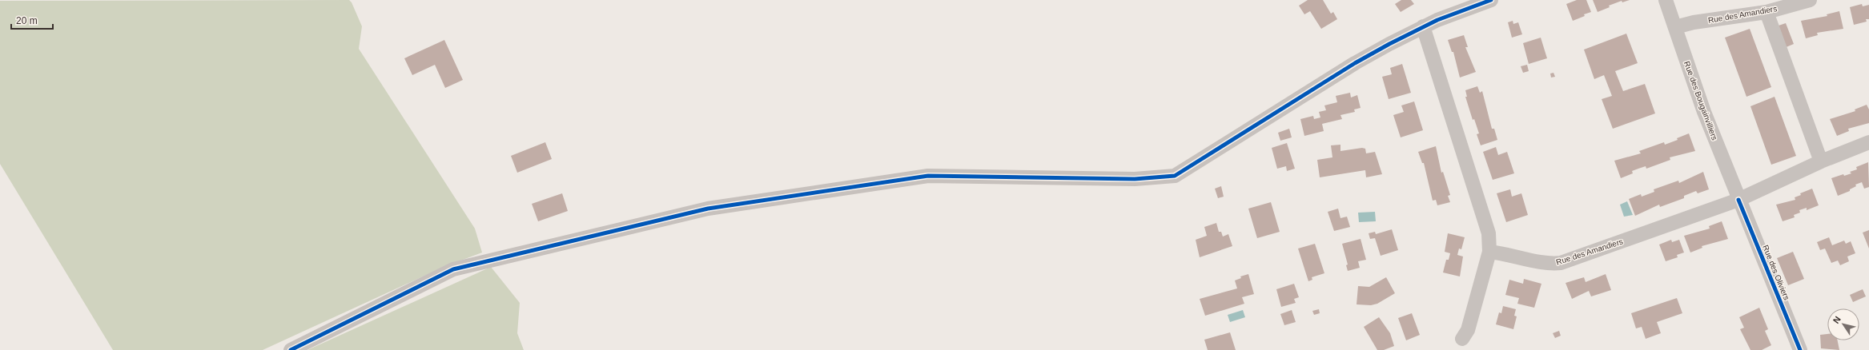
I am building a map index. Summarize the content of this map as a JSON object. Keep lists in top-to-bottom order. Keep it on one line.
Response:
{"streets":{"street":["Rue des Amandiers","Rue des Bougainvilliers","Rue des Oliviers"]},"crossings":[["Rue des Amandiers","Rue des Bougainvilliers"],["Rue des Amandiers","Rue des Oliviers"],["Rue des Bougainvilliers","Rue des Oliviers"]],"scale_bar":"20 m","north":"top left"}
